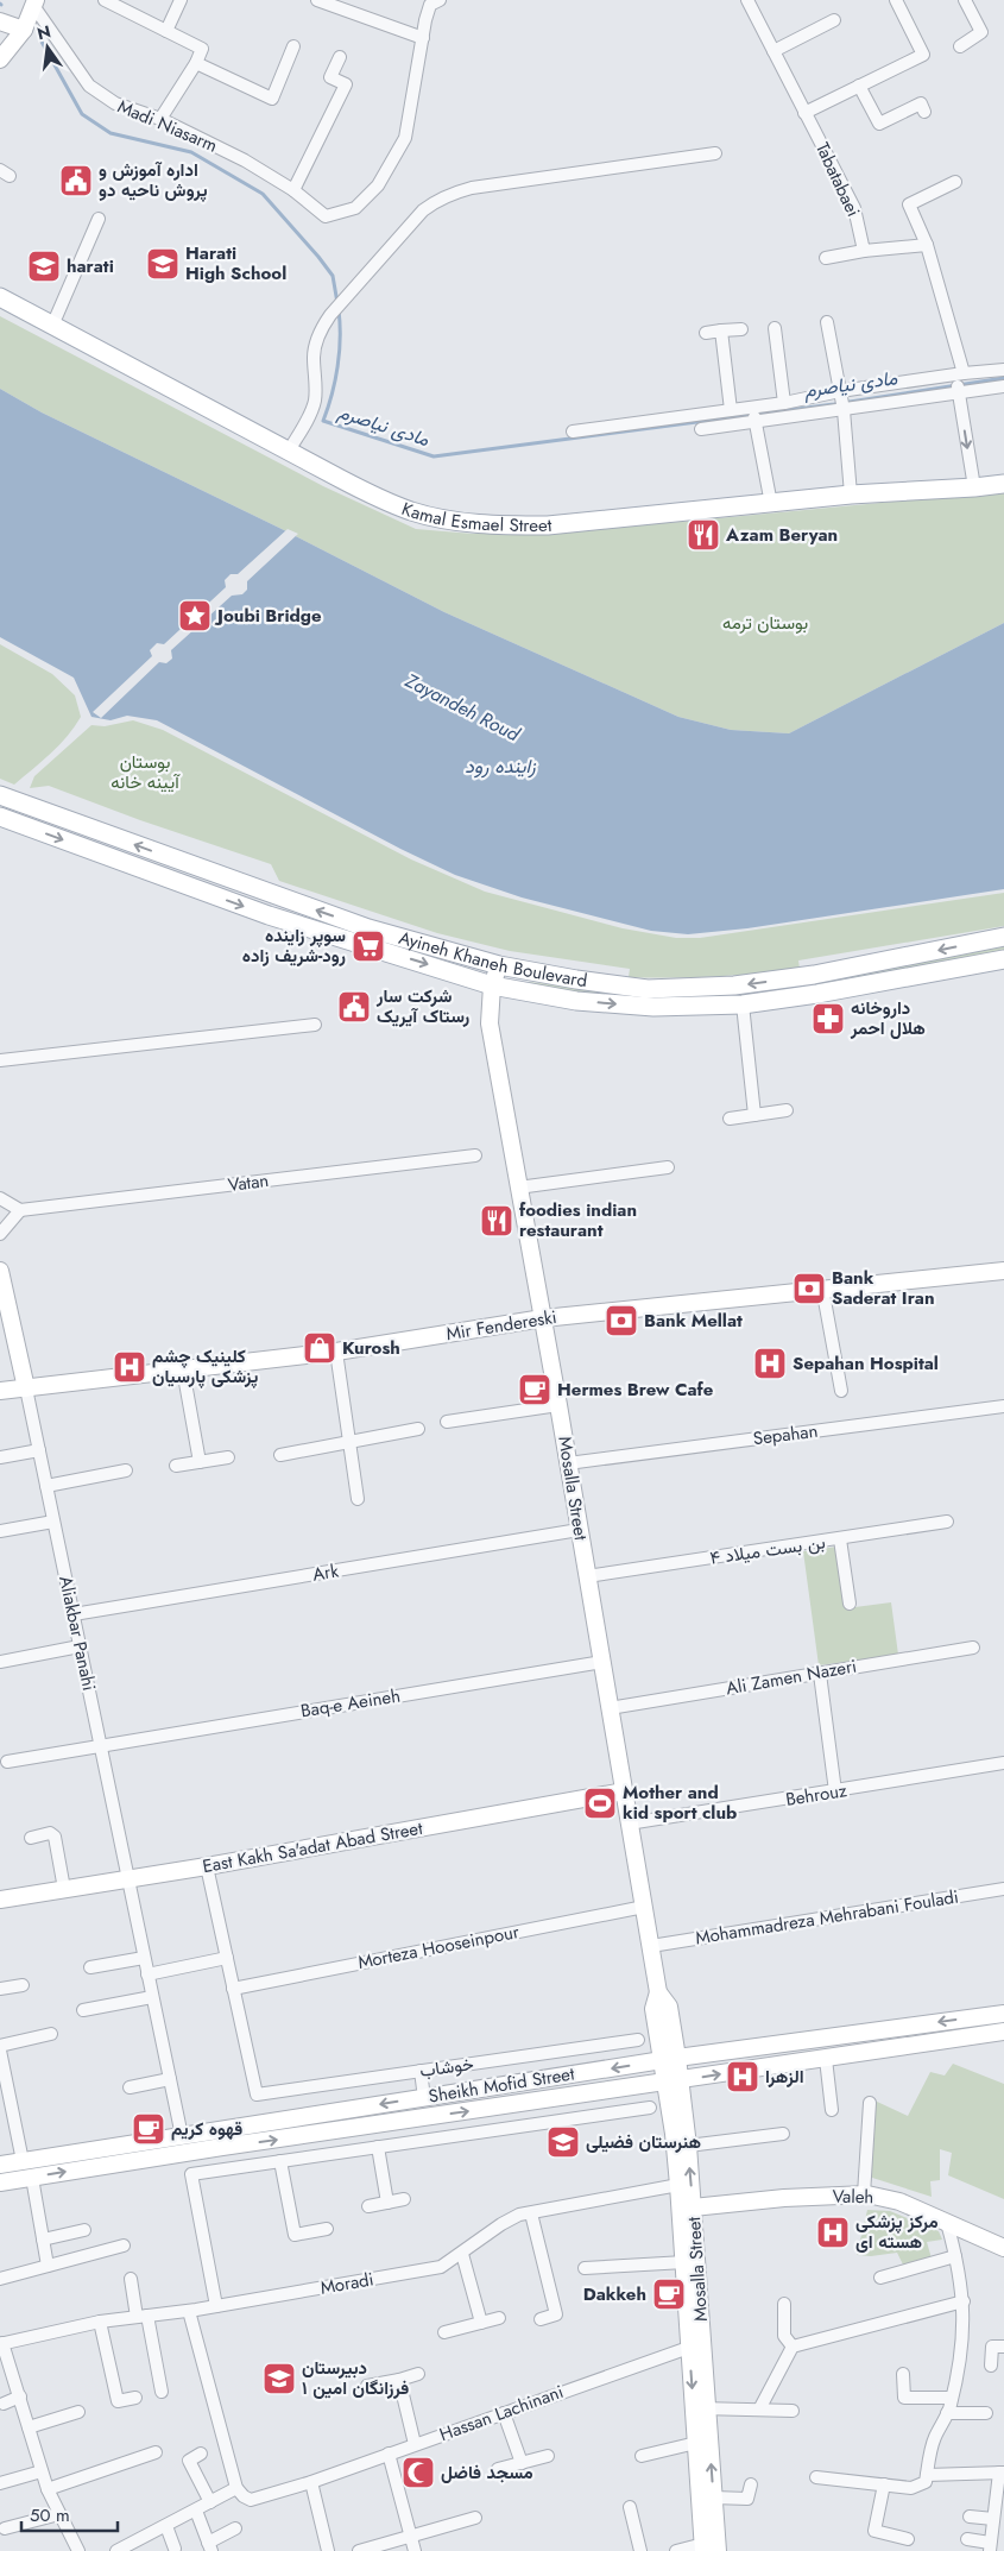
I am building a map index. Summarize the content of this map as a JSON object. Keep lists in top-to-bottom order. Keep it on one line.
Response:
{"streets":{"main road":["Kamal Esmael Street","Ayineh Khaneh Boulevard","Mir Fendereski","Mosalla Street","East Kakh Sa'adat Abad Street","Sheikh Mofid Street","Valeh"],"street":["Madi Niasarm","Tabatabaei","Vatan","Sepahan","بن بست میلاد ۴","Ark","Aliakbar Panahi","Ali Zamen Nazeri","Baq-e Aeineh","Behrouz","Mohammadreza Mehrabani Fouladi","Morteza Hooseinpour","خوشاب","Moradi","Hassan Lachinani"]},"crossings":[["Ayineh Khaneh Boulevard","Mosalla Street"],["Mir Fendereski","Mosalla Street"],["Mir Fendereski","Aliakbar Panahi"],["Sepahan","Mosalla Street"],["Mosalla Street","بن بست میلاد ۴"],["Mosalla Street","Ark"],["Mosalla Street","Ali Zamen Nazeri"],["Mosalla Street","Baq-e Aeineh"],["Mosalla Street","Behrouz"],["Mosalla Street","East Kakh Sa'adat Abad Street"],["Mosalla Street","Mohammadreza Mehrabani Fouladi"],["Mosalla Street","Morteza Hooseinpour"],["Mosalla Street","Sheikh Mofid Street"],["Mosalla Street","Valeh"],["Mosalla Street","Moradi"],["Mosalla Street","Hassan Lachinani"],["Ark","Aliakbar Panahi"],["Aliakbar Panahi","Baq-e Aeineh"],["Aliakbar Panahi","East Kakh Sa'adat Abad Street"],["Aliakbar Panahi","Sheikh Mofid Street"],["Morteza Hooseinpour","خوشاب"]],"water":["مادی نیاصرم","Zayandeh Roud","زاینده رود"],"parks":["بوستان ترمه","بوستان آیینه خانه"],"places":{"public building":["اداره آموزش و پروش ناحیه دو","شرکت سار رستاک آیریک"],"school or university":["Harati High School","harati","هنرستان فضیلی","دبیرستان فرزانگان امین ۱"],"restaurant":["Azam Beryan","foodies indian restaurant"],"place":["Joubi Bridge"],"supermarket":["سوپر زاینده رود-شریف زاده"],"pharmacy":["داروخانه هلال احمر"],"bank":["Bank Saderat Iran","Bank Mellat"],"shop":["Kurosh"],"hospital":["Sepahan Hospital","کلینیک چشم پزشکی پارسیان","الزهرا","مرکز پزشکی هسته ای"],"cafe":["Hermes Brew Cafe","قهوه کریم","Dakkeh"],"sports":["Mother and kid sport club"],"mosque":["مسجد فاضل"]},"scale_bar":"50 m","north":"top"}
